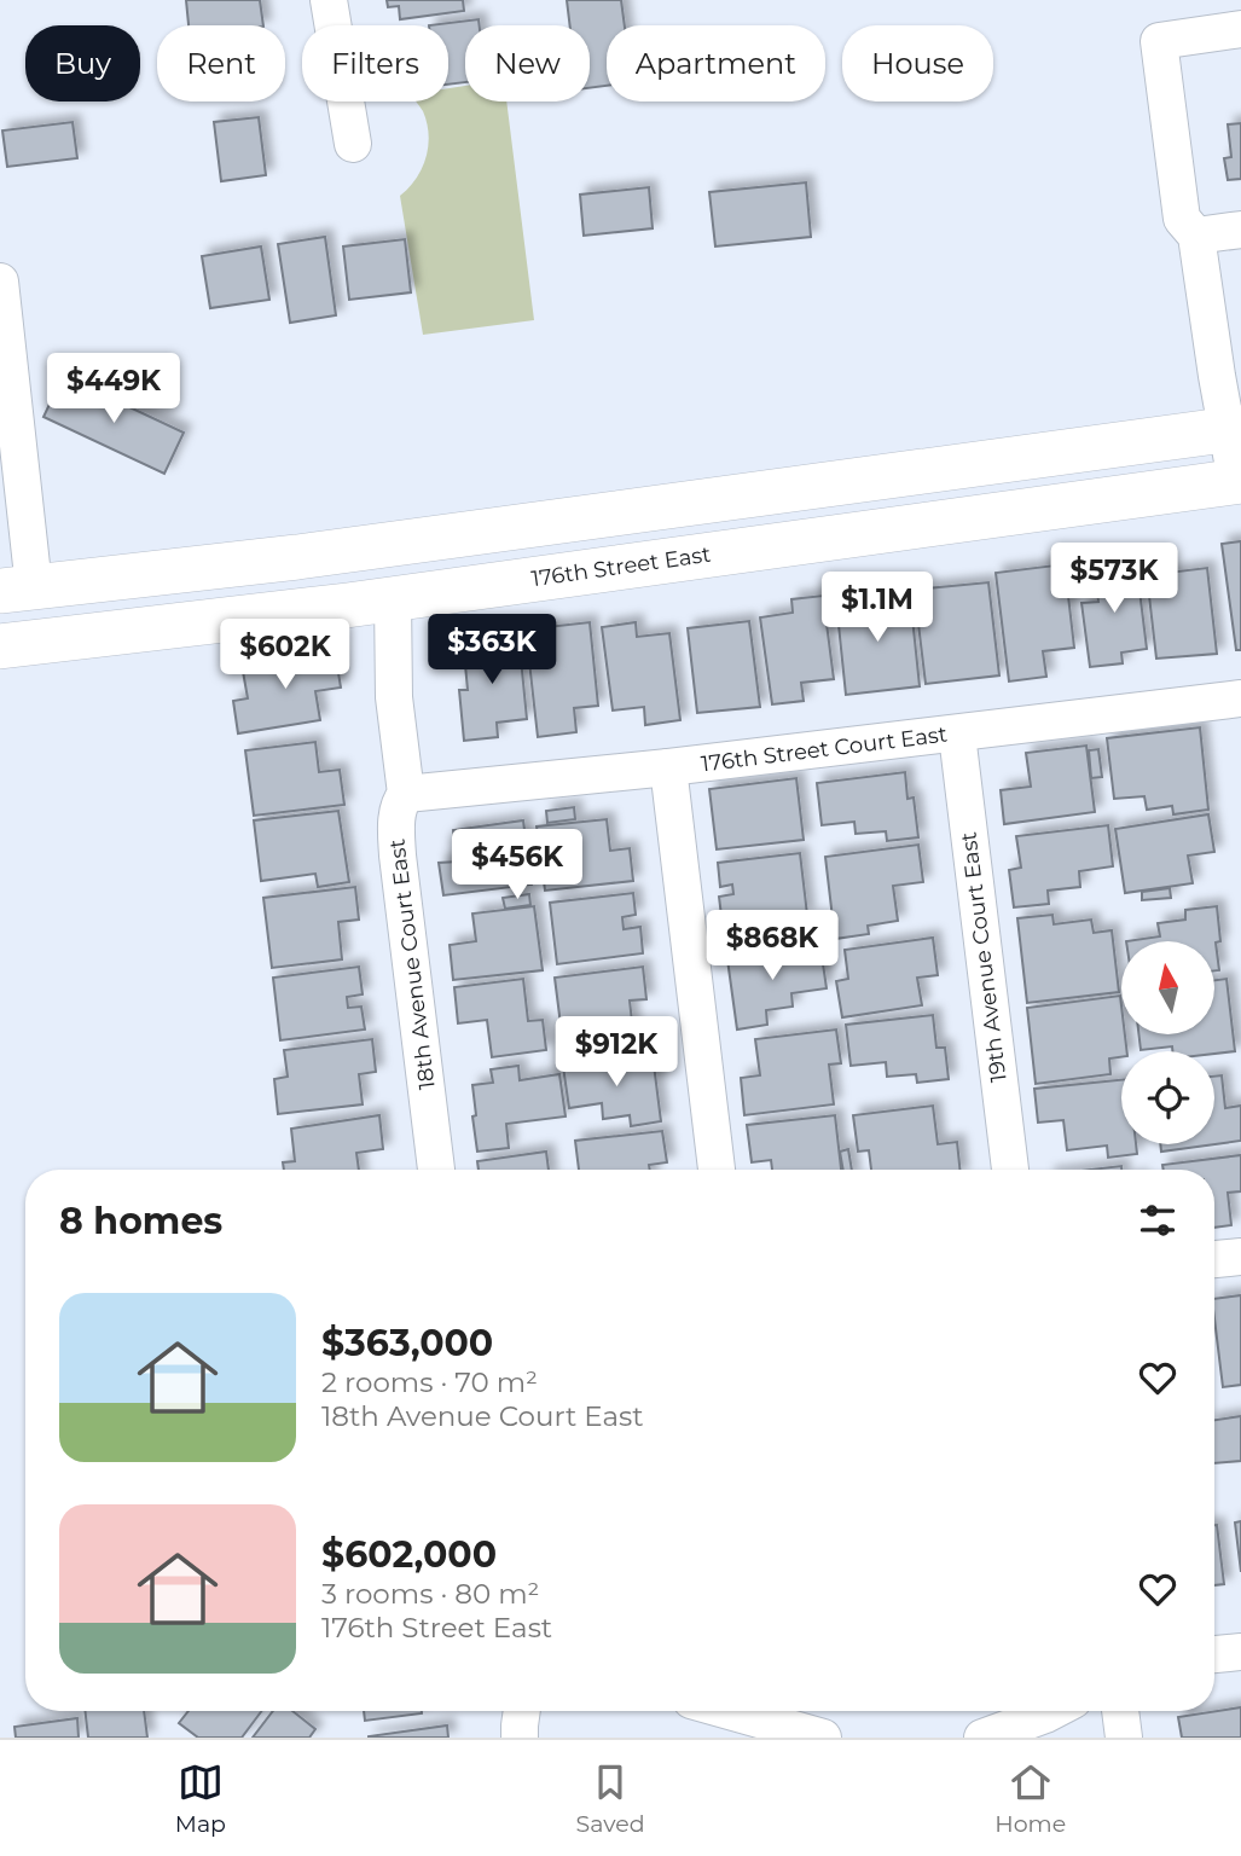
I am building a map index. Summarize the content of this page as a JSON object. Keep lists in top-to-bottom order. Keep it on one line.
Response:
{"streets":{"main road":["176th Street East"],"street":["176th Street Court East","19th Avenue Court East","18th Avenue Court East"]},"crossings":[["176th Street East","18th Avenue Court East"],["176th Street Court East","19th Avenue Court East"],["176th Street Court East","18th Avenue Court East"]],"north":"top","page":{"chip":["Buy","Rent","Filters","New","Apartment","House"],"price":["$449K","$573K","$1.1M","$363K","$602K","$456K","$868K","$912K"],"heading":"8 homes","list":[{"name":"$363,000","note":"2 rooms · 70 m² · 18th Avenue Court East"},{"name":"$602,000","note":"3 rooms · 80 m² · 176th Street East"}],"tabs":["Map","Saved","Home"]}}
